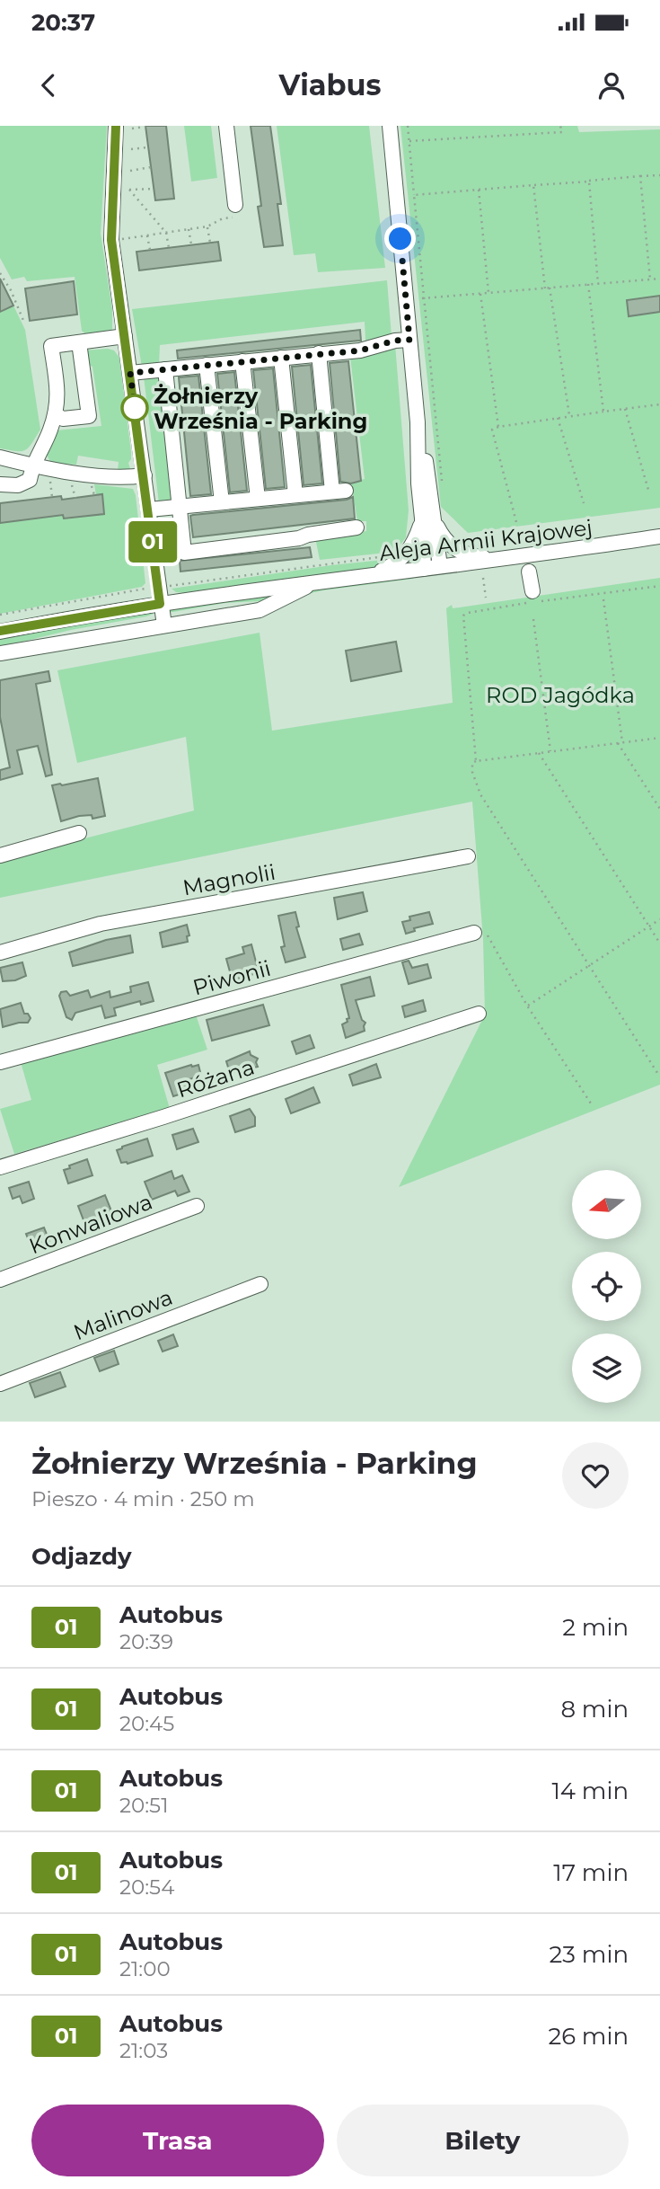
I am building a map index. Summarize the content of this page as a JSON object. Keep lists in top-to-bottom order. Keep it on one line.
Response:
{"streets":{"street":["Aleja Armii Krajowej","Magnolii","Piwonii","Różana","Konwaliowa","Malinowa"]},"parks":["ROD Jagódka"],"places":["Żołnierzy Września - Parking"],"lines":["bus line 01"],"north":"left","page":{"status":"20:37","header":"Viabus","on_map":"01","heading":[["Żołnierzy Września - Parking","Pieszo · 4 min · 250 m"],"Odjazdy"],"list":[{"mark":"01","name":"Autobus","note":"20:39","value":"2 min"},{"mark":"01","name":"Autobus","note":"20:45","value":"8 min"},{"mark":"01","name":"Autobus","note":"20:51","value":"14 min"},{"mark":"01","name":"Autobus","note":"20:54","value":"17 min"},{"mark":"01","name":"Autobus","note":"21:00","value":"23 min"},{"mark":"01","name":"Autobus","note":"21:03","value":"26 min"}],"buttons":["Trasa","Bilety"]}}
